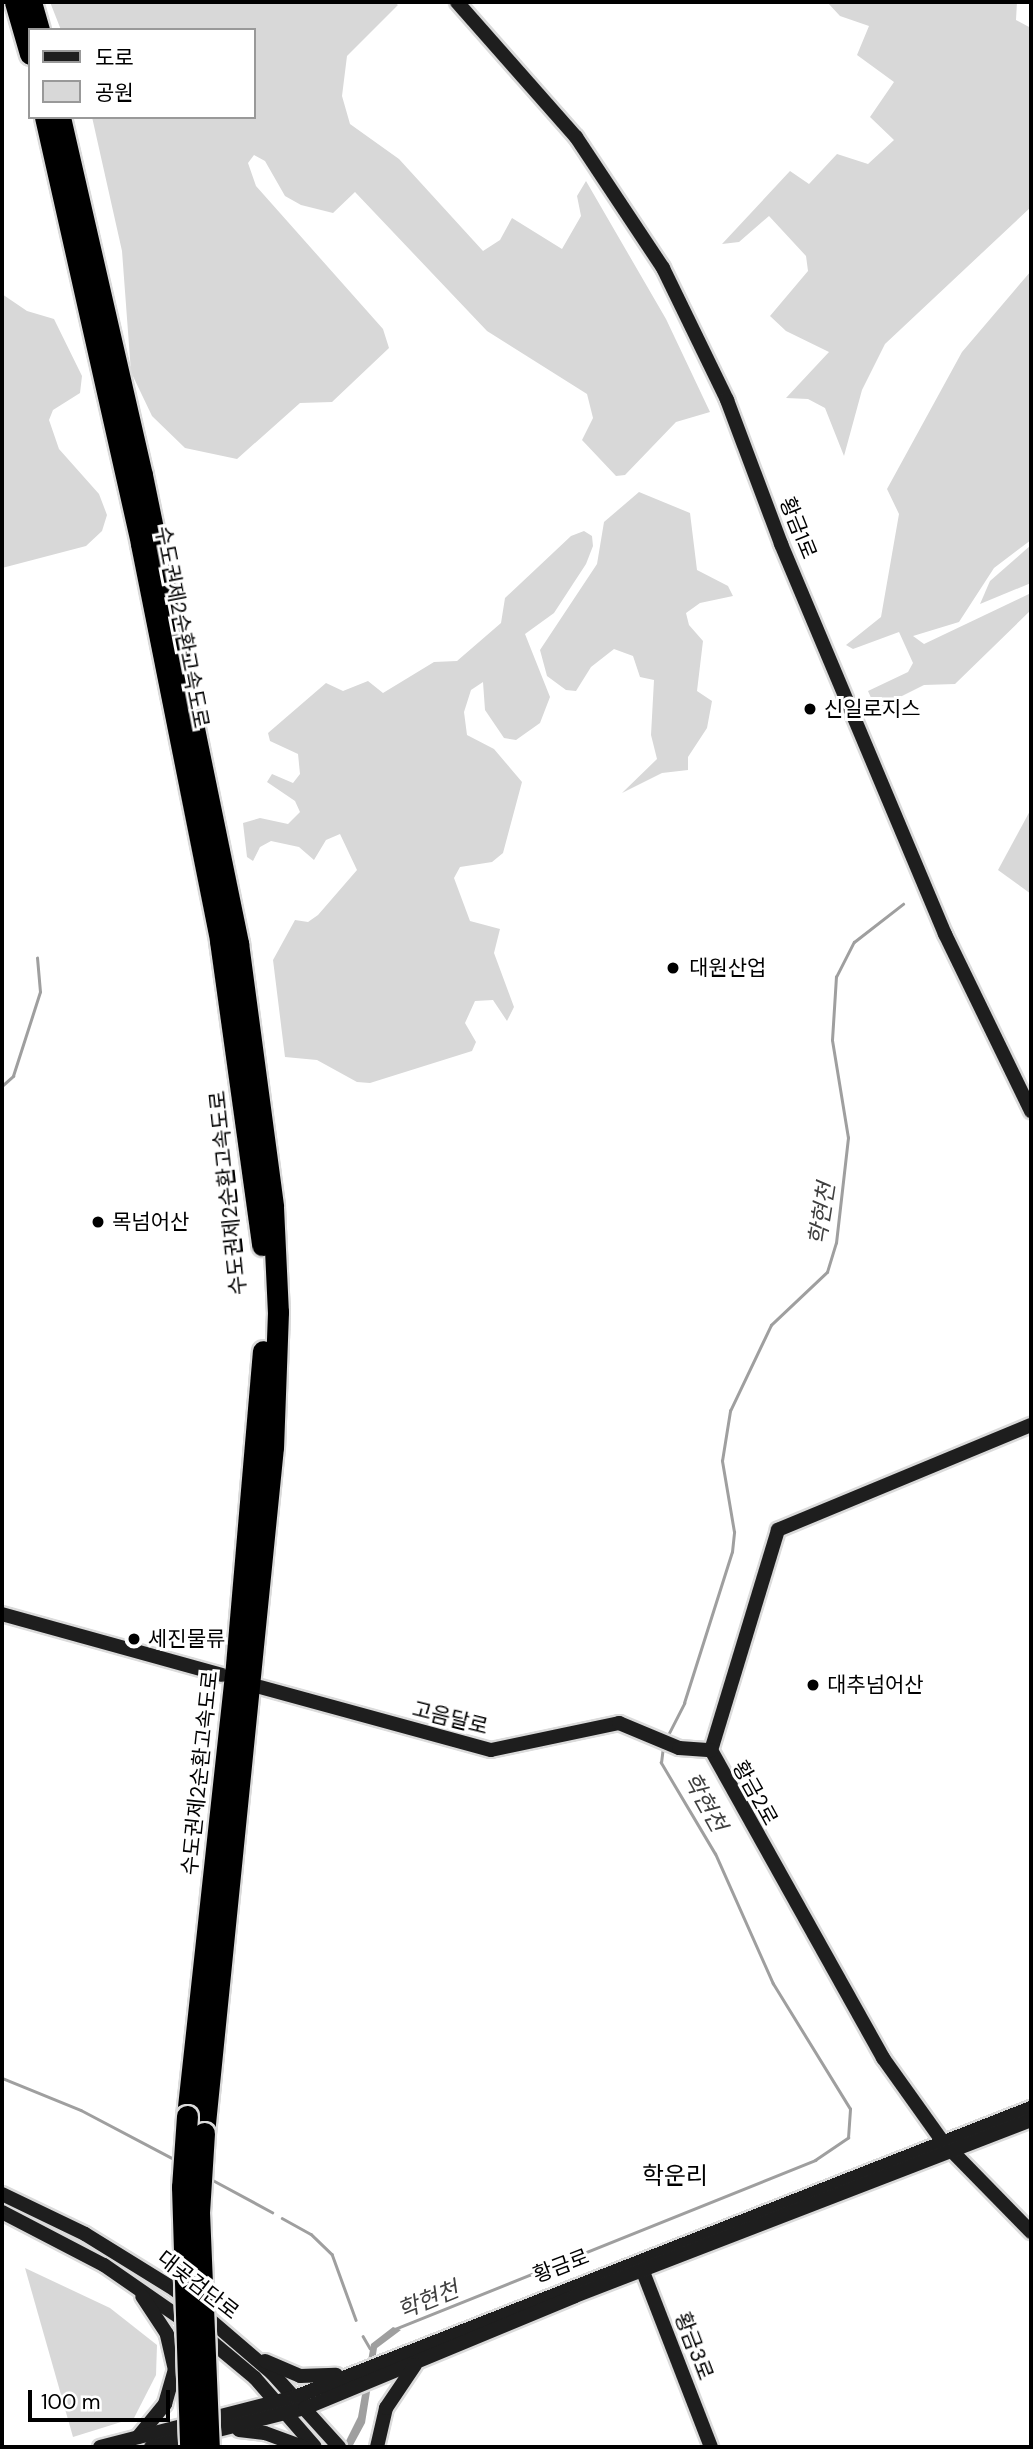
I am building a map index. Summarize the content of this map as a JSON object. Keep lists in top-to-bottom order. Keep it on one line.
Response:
{"streets":{"highway":["수도권제2순환고속도로"],"street":["황금1로","고음달로","황금2로","황금로","대곶검단로","황금3로"]},"crossings":[["수도권제2순환고속도로","황금로"],["고음달로","황금2로"],["황금2로","황금로"],["황금로","대곶검단로"],["황금로","황금3로"]],"districts":["학운리"],"water":["학현천"],"places":["신일로지스","대원산업","목넘어산","세진물류","대추넘어산"],"legend":["도로","공원"],"scale_bar":"100 m"}
